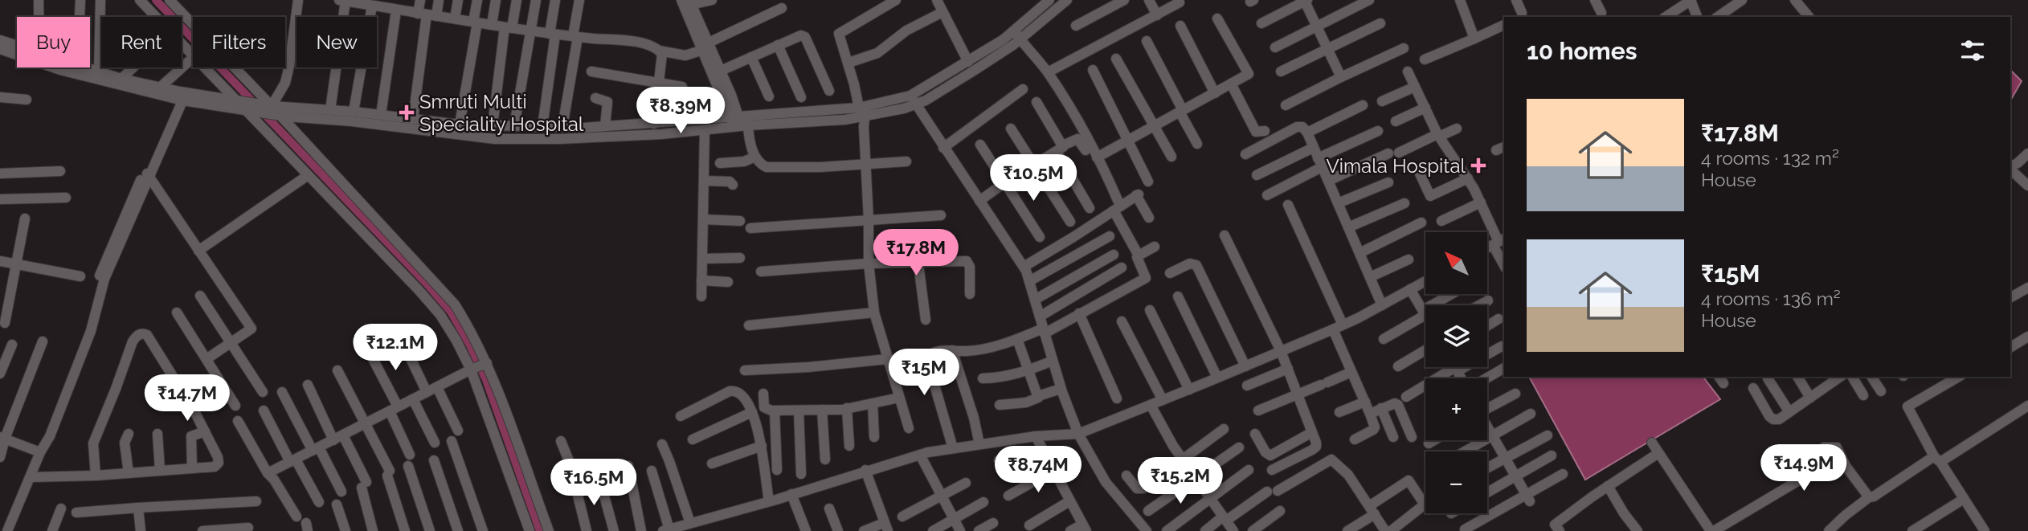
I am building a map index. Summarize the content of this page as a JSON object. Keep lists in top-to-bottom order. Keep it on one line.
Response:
{"places":{"health":["Smruti Multi Speciality Hospital","Vimala Hospital"]},"north":"top left","page":{"chip":["Buy","Rent","Filters","New"],"heading":"10 homes","list":[{"name":"₹17.8M","note":"4 rooms · 132 m² · House"},{"name":"₹15M","note":"4 rooms · 136 m² · House"}],"price":["₹8.39M","₹10.5M","₹17.8M","₹12.1M","₹15M","₹14.7M","₹14.9M","₹8.74M","₹15.2M","₹16.5M"],"map_buttons":["+","−"]}}
